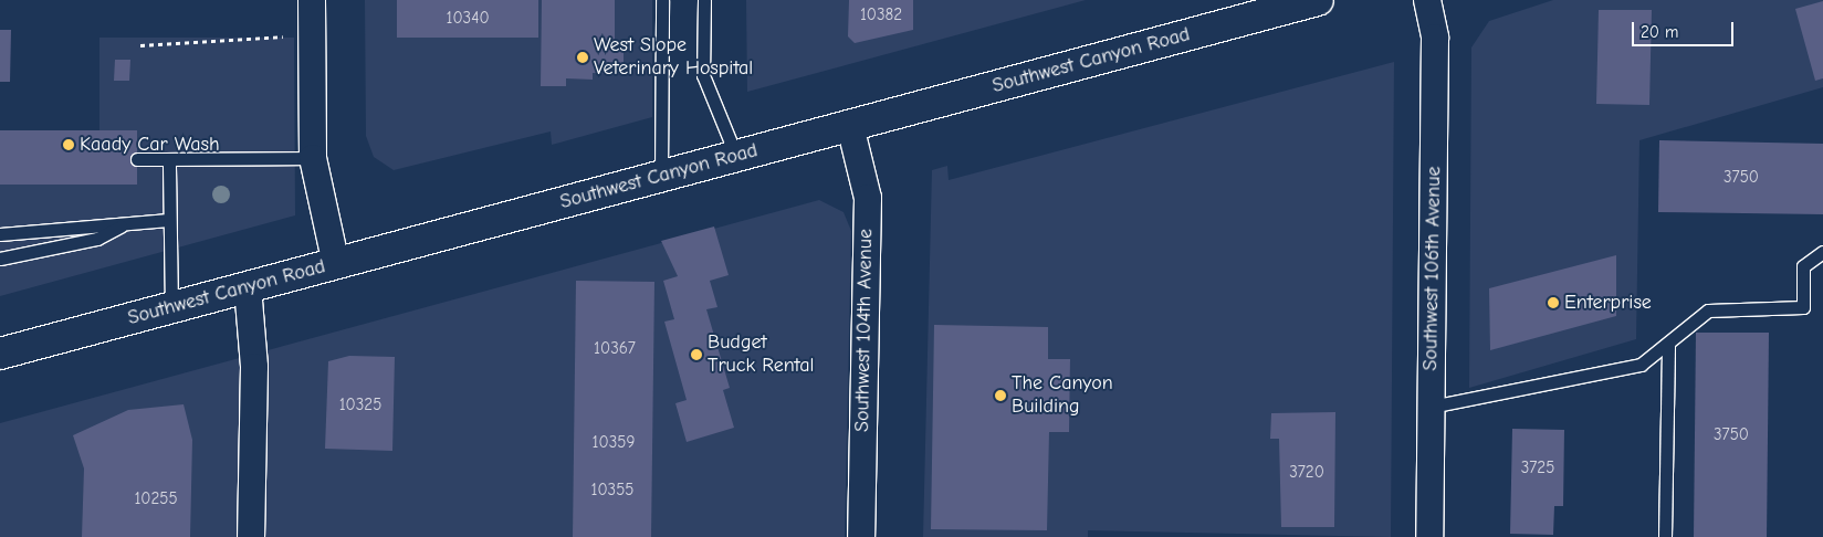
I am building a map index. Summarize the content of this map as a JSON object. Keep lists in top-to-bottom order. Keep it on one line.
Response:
{"streets":{"main road":["Southwest Canyon Road"],"street":["Southwest 106th Avenue","Southwest 104th Avenue"]},"crossings":[["Southwest Canyon Road","Southwest 104th Avenue"]],"places":["West Slope Veterinary Hospital","Kaady Car Wash","Enterprise","Budget Truck Rental","The Canyon Building"],"house_numbers":["10382","10340","3750","10367","10325","3750","10359","3725","3720","10355","10255"],"scale_bar":"20 m"}
